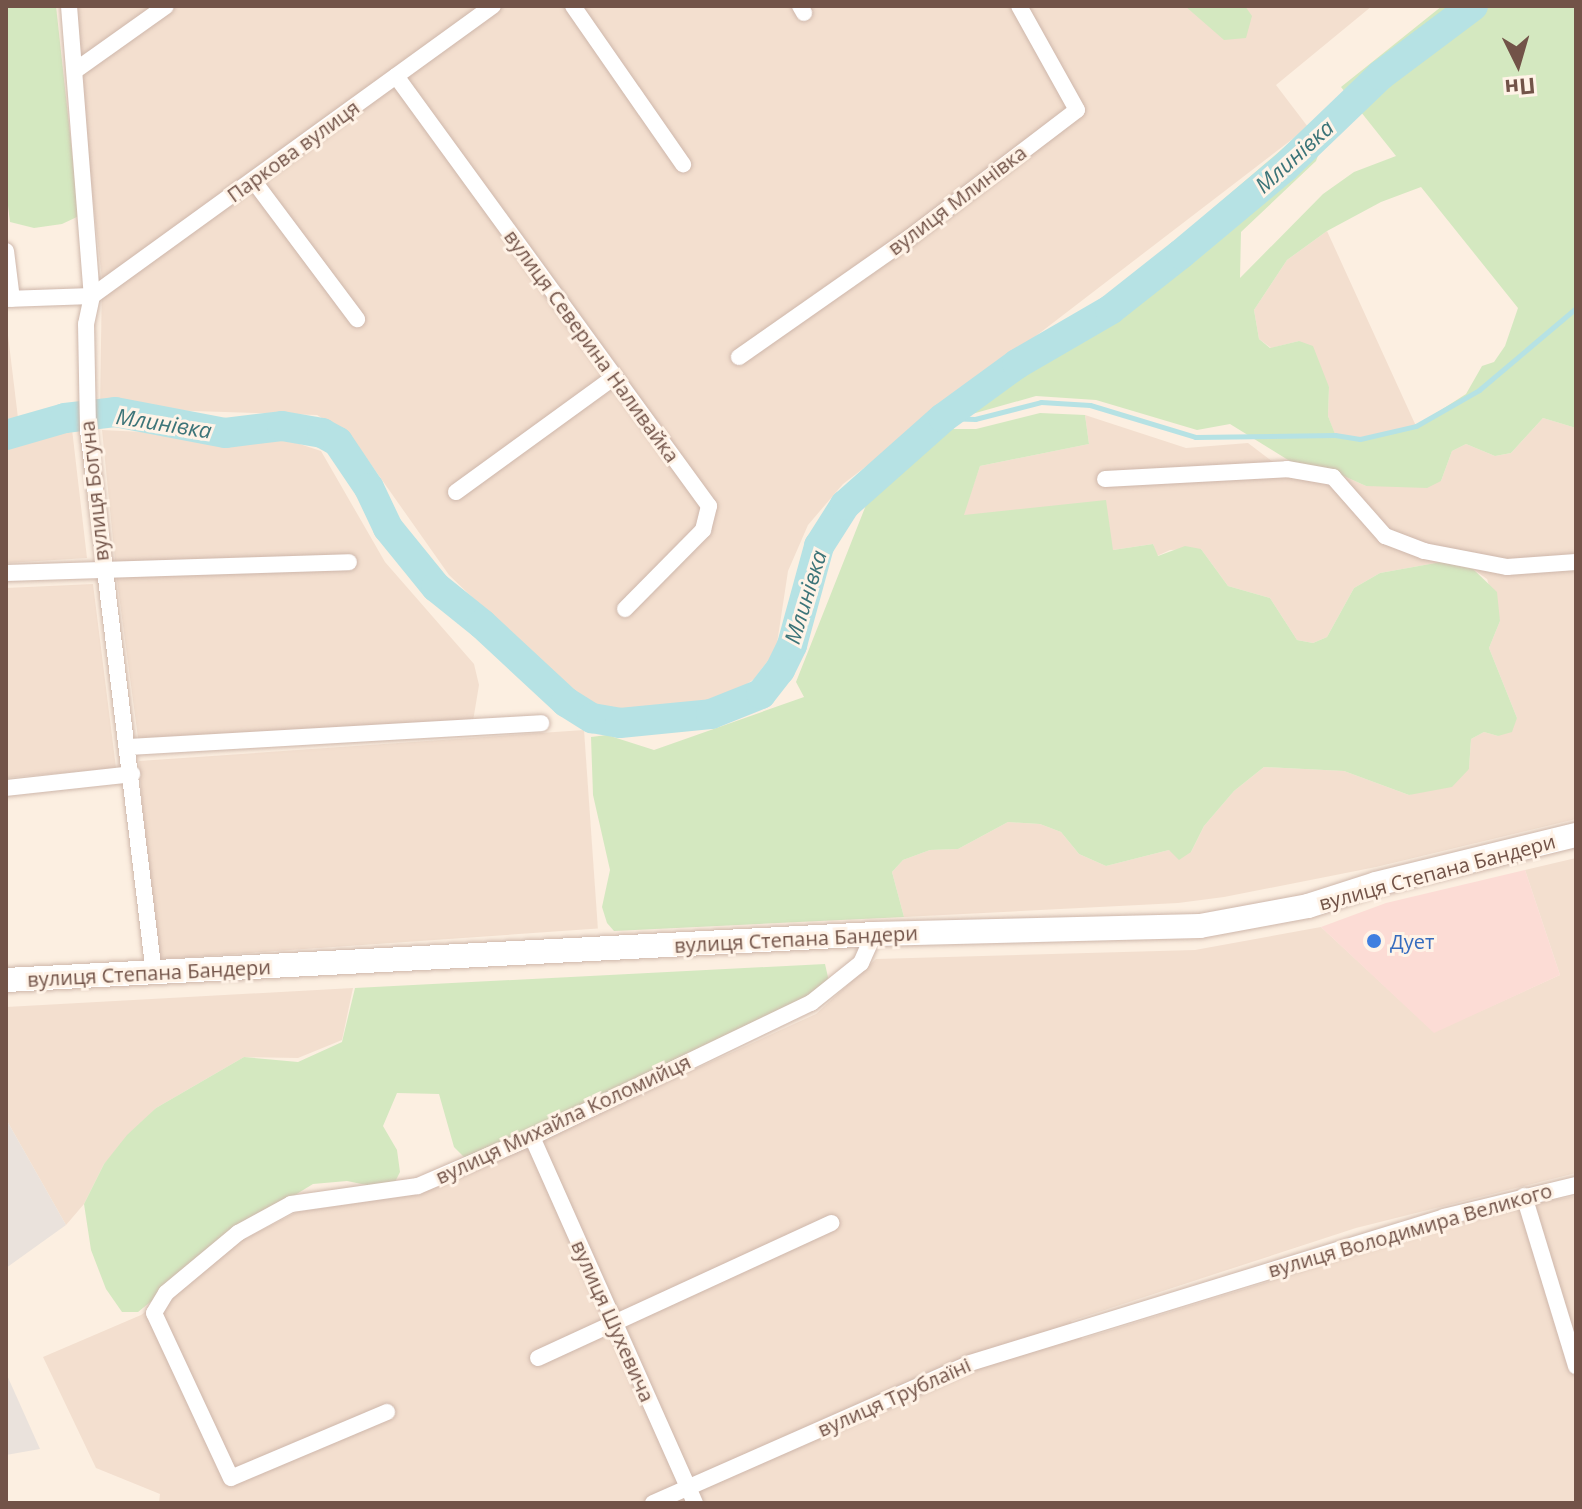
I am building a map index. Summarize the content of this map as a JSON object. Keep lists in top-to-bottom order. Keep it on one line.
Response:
{"streets":{"main road":["вулиця Степана Бандери"],"street":["Паркова вулиця","вулиця Млинівка","вулиця Северина Наливайка","вулиця Богуна","вулиця Михайла Коломийця","вулиця Володимира Великого","вулиця Шухевича","вулиця Трублаїні"]},"crossings":[["Паркова вулиця","вулиця Северина Наливайка"],["Паркова вулиця","вулиця Богуна"],["вулиця Богуна","вулиця Степана Бандери"],["вулиця Степана Бандери","вулиця Михайла Коломийця"],["вулиця Михайла Коломийця","вулиця Шухевича"],["вулиця Володимира Великого","вулиця Трублаїні"],["вулиця Шухевича","вулиця Трублаїні"]],"water":["Млинівка"],"places":["Дует"],"north":"bottom"}
